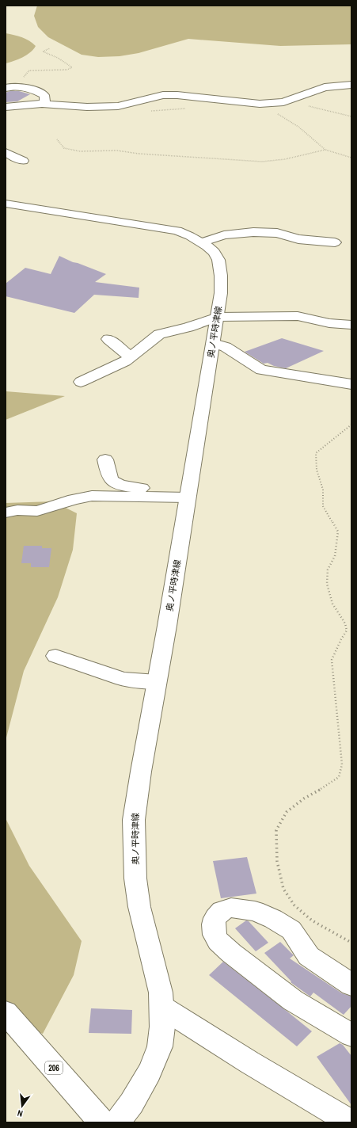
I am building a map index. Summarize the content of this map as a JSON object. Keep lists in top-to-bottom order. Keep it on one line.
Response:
{"streets":{"main road":["奥ノ平時津線","206"]},"north":"bottom"}
